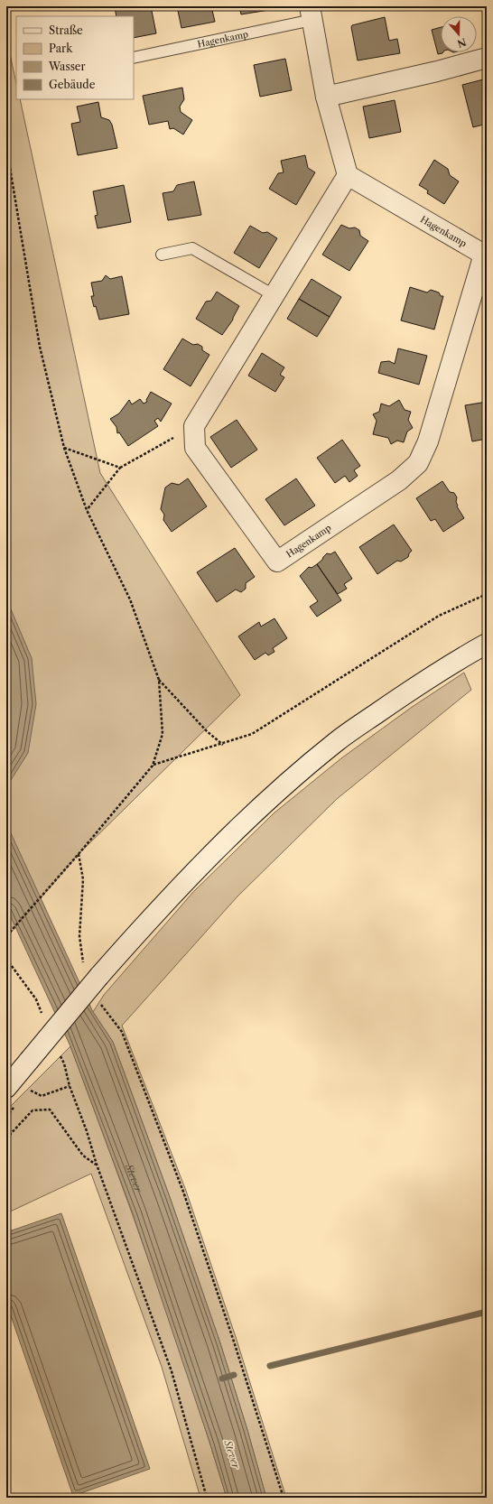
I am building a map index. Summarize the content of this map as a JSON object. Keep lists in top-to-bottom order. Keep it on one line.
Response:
{"streets":{"street":["Hagenkamp"]},"water":["Stever"],"legend":["Straße","Park","Wasser","Gebäude"],"north":"bottom"}
